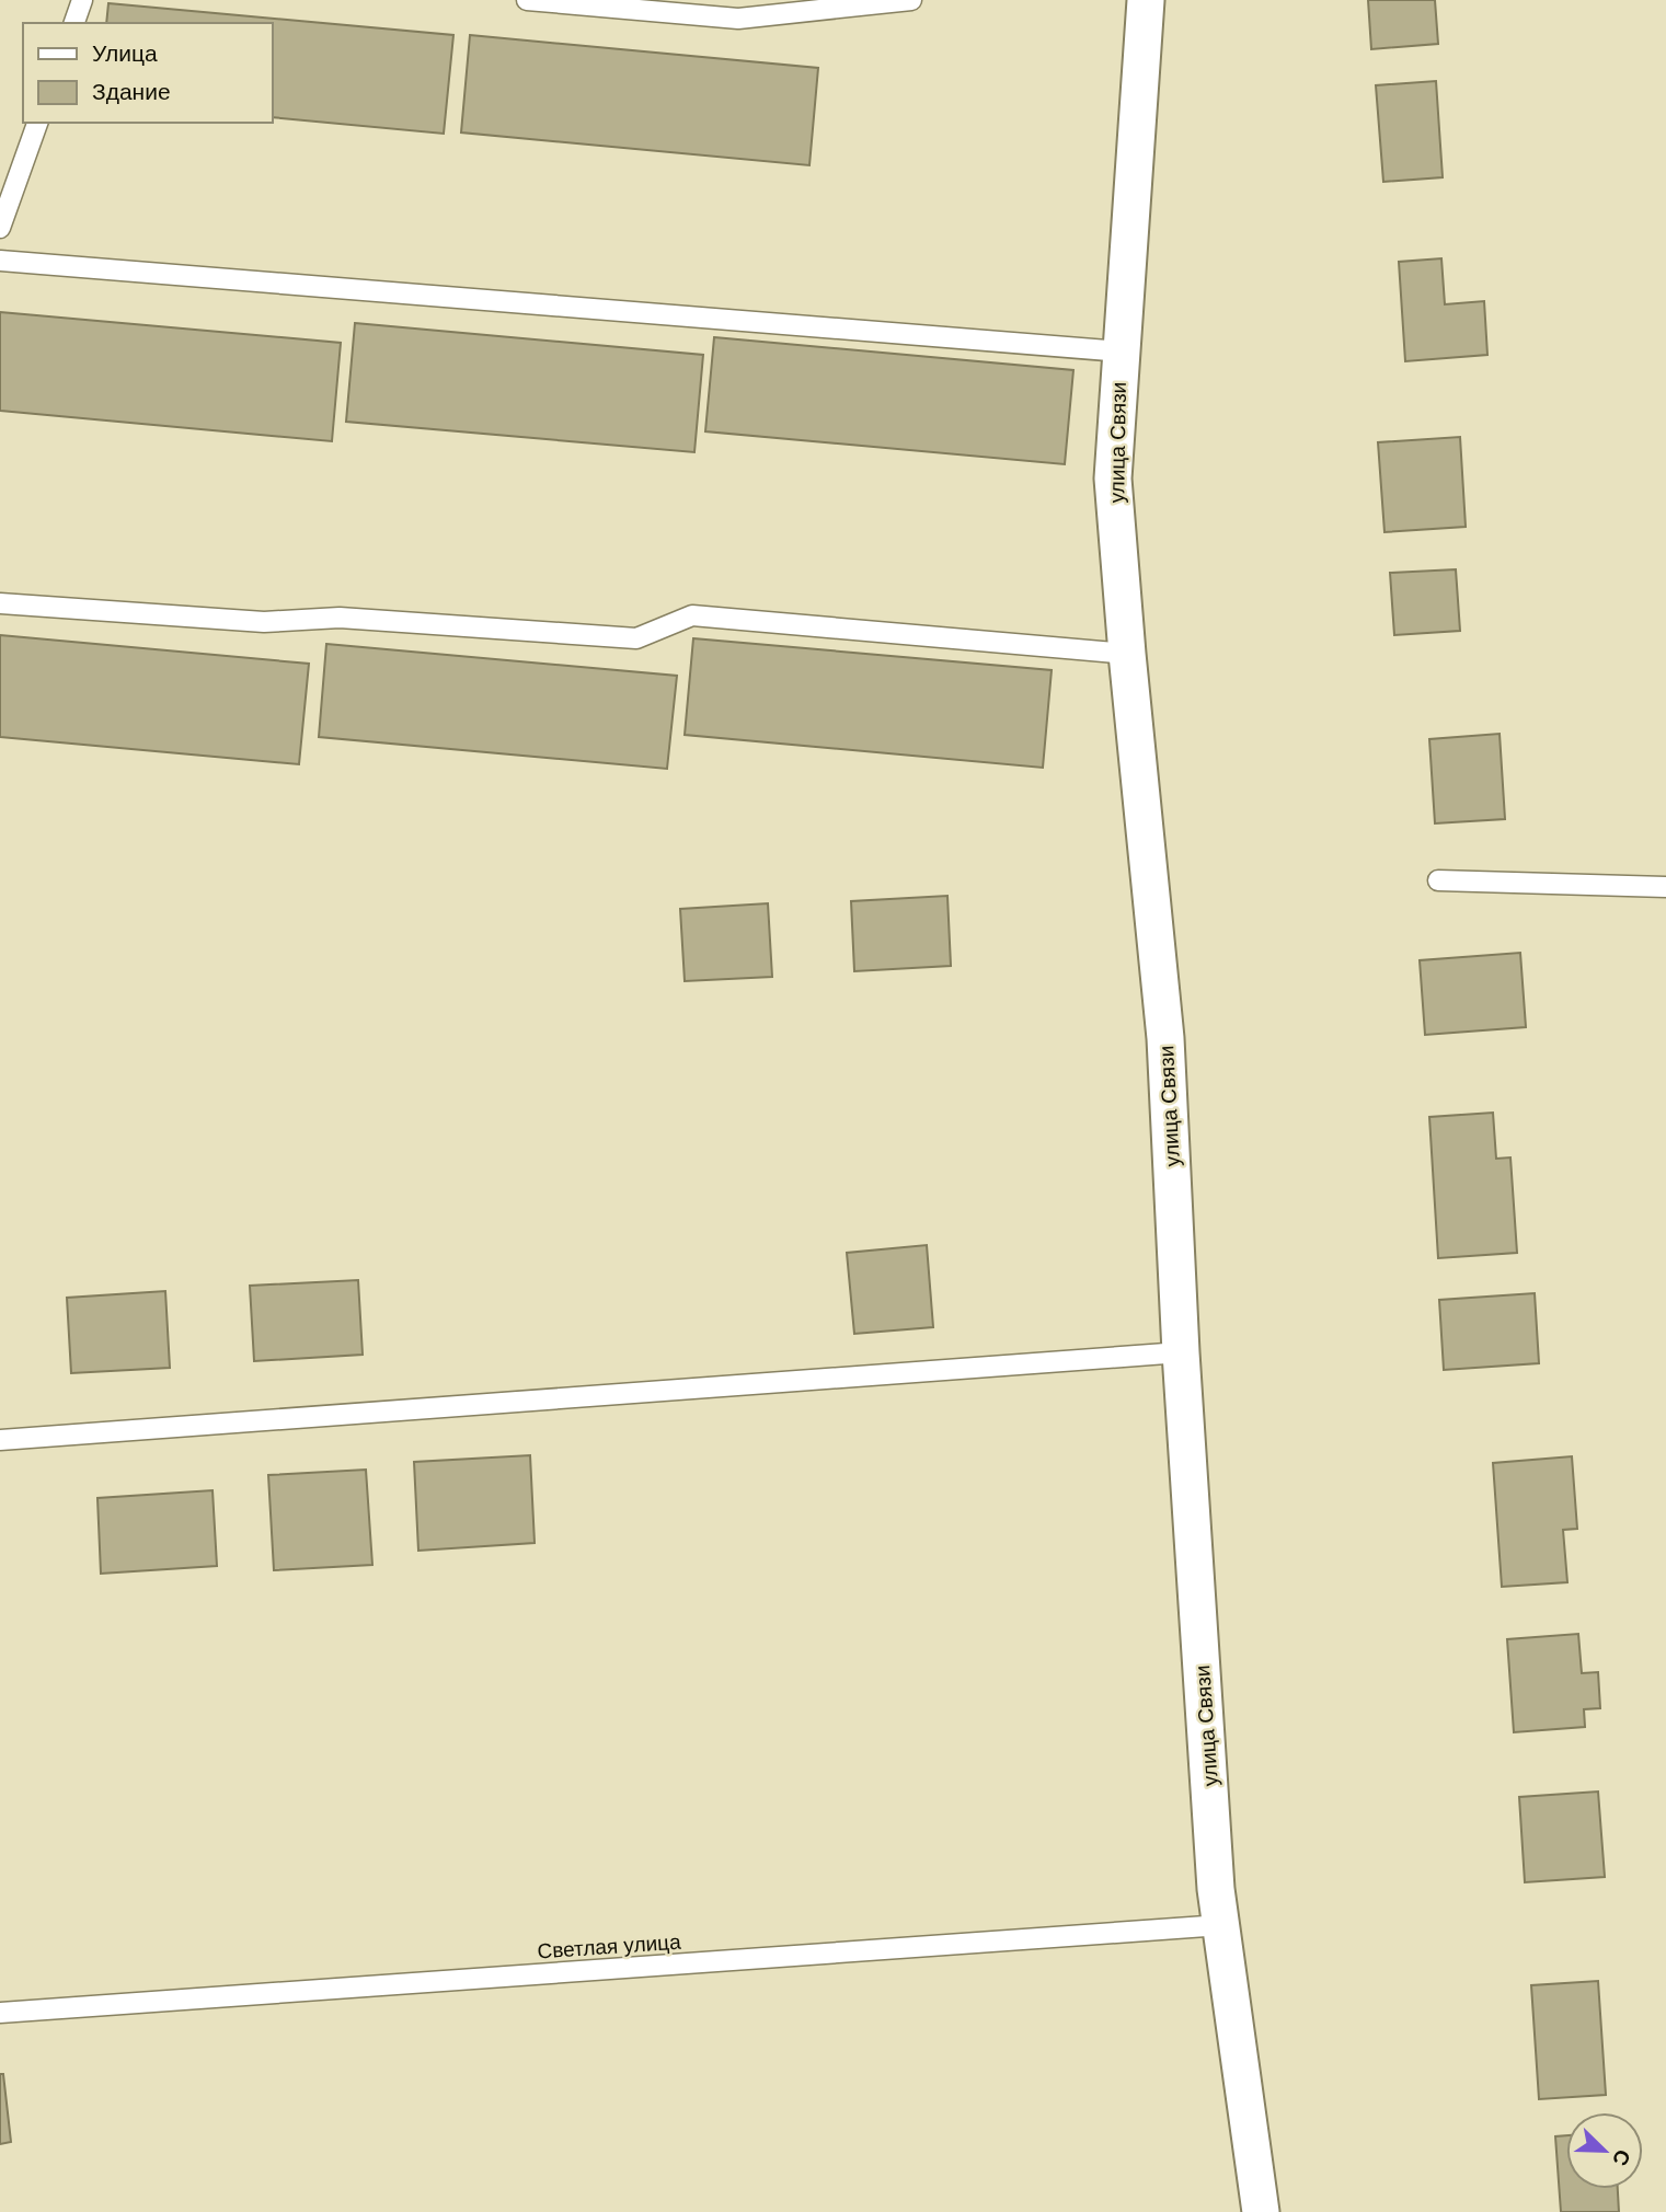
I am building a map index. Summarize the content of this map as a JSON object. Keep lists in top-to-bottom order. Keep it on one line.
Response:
{"streets":{"street":["улица Связи"],"lane":["Светлая улица"]},"crossings":[["улица Связи","Светлая улица"]],"legend":["Улица","Здание"],"north":"bottom right"}
